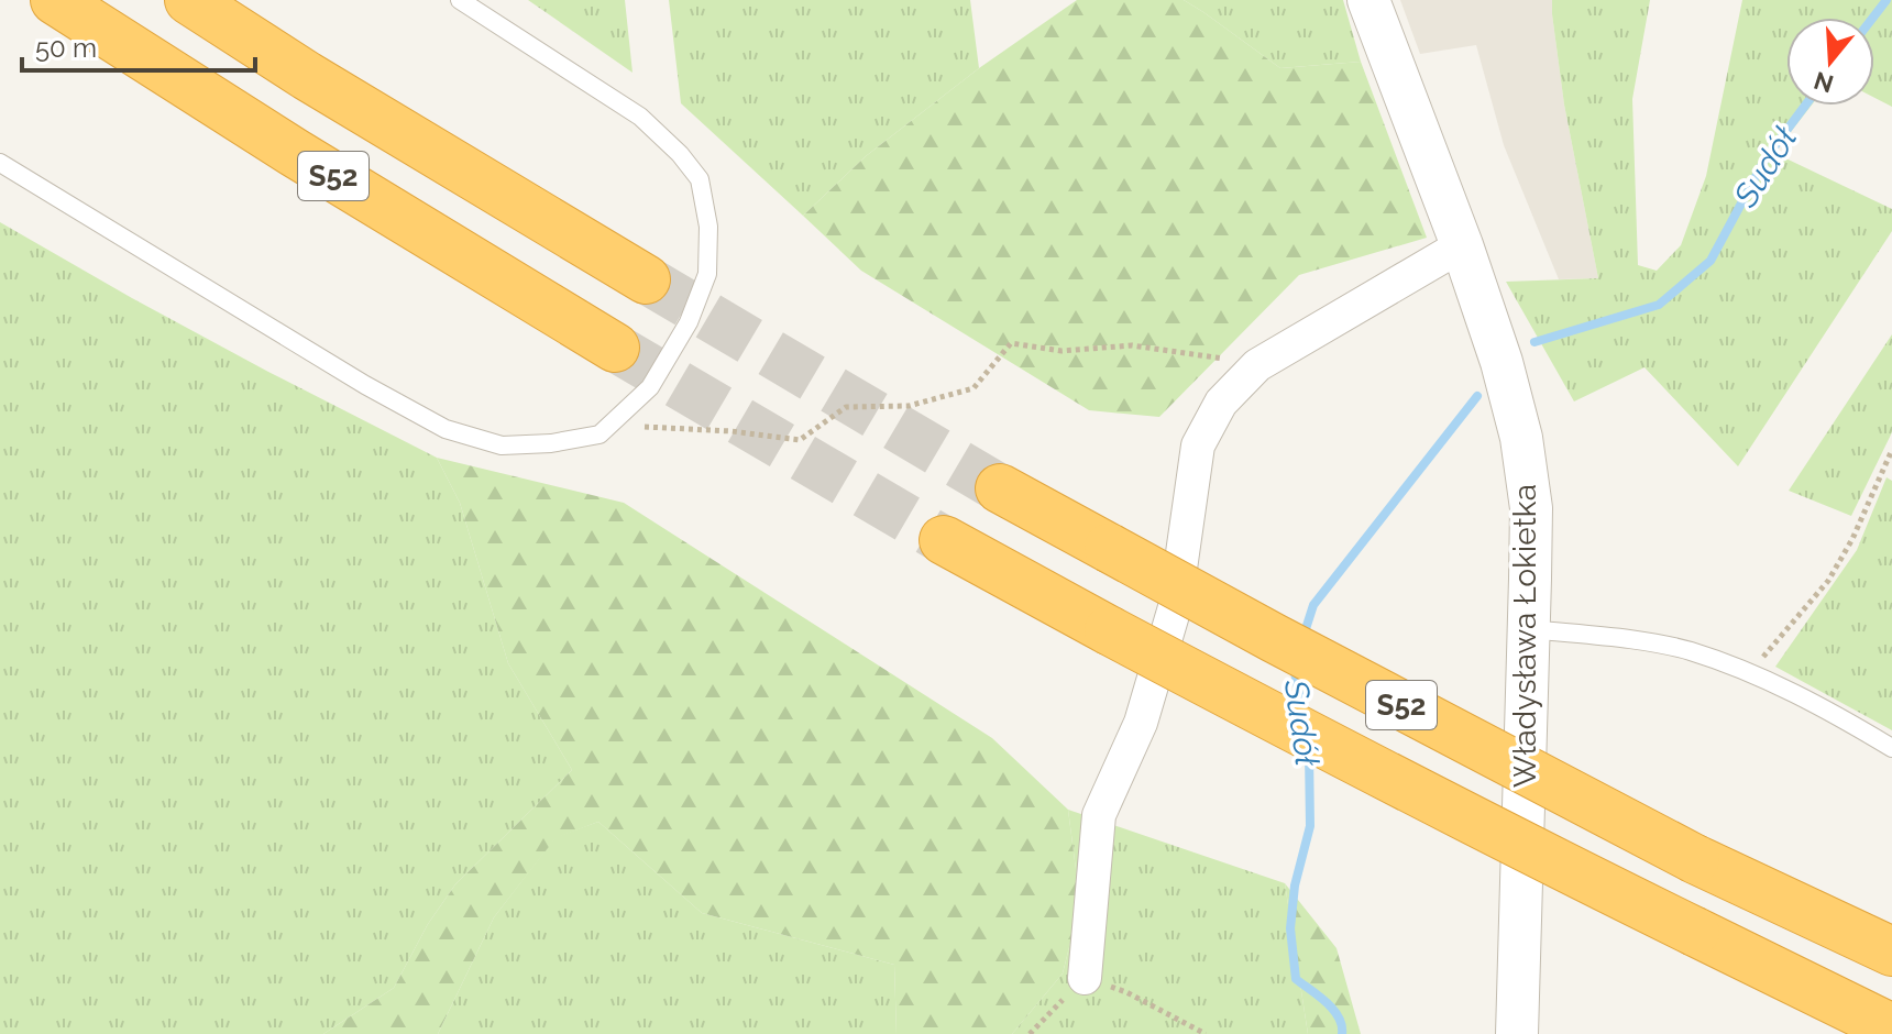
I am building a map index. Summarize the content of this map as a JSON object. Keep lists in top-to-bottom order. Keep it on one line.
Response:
{"streets":{"highway":["S52"],"street":["Władysława Łokietka"]},"water":["Sudół"],"scale_bar":"50 m","north":"bottom"}
